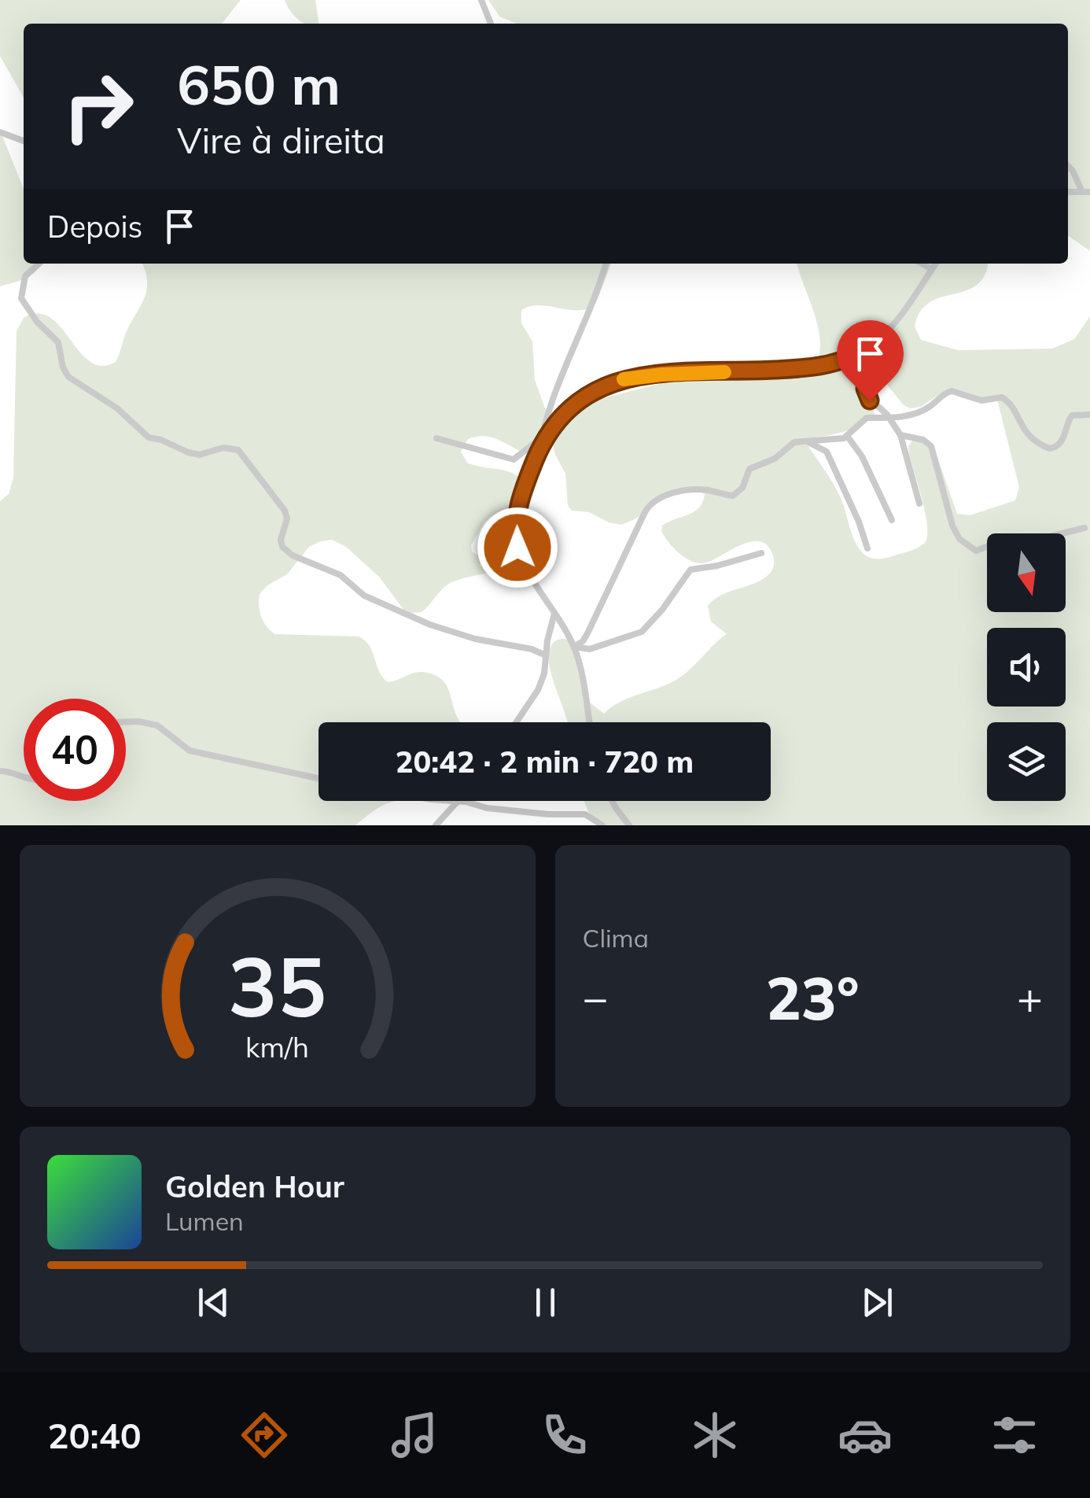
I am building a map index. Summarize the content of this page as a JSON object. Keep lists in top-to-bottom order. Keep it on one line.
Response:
{"north":"bottom","page":{"turn":["650 m","Vire à direita"],"then":"Depois","limit":"40","trip":"20:42 · 2 min · 720 m","tile":"Clima","heat":["−","23°","+"],"song":["Golden Hour","Lumen"],"tabs":"20:40","gauge":["35","km/h"]}}
